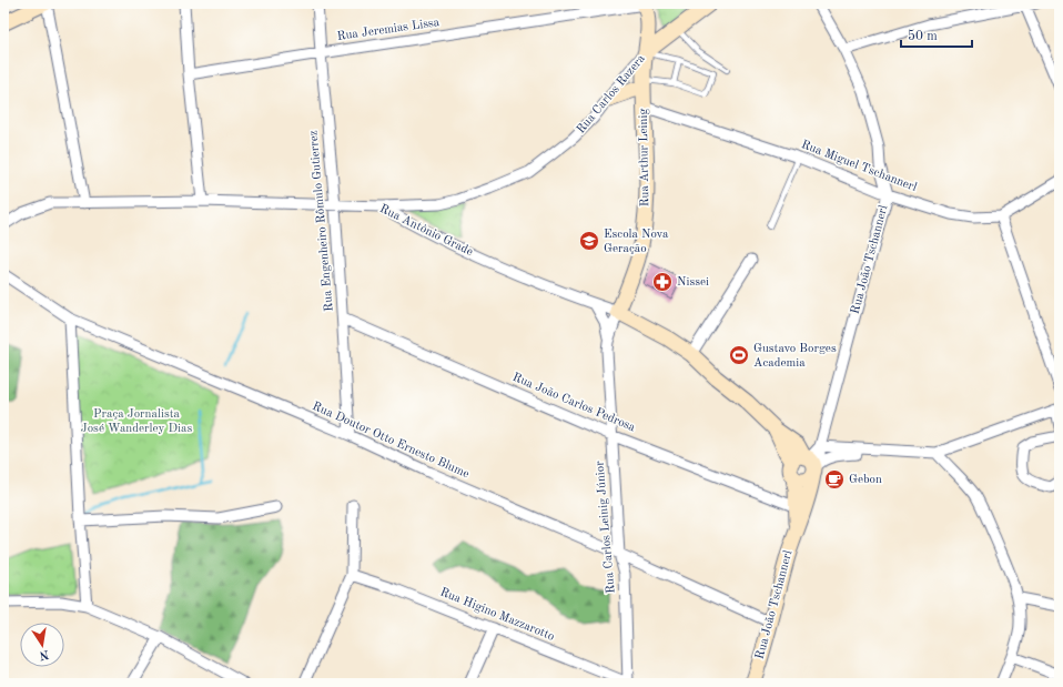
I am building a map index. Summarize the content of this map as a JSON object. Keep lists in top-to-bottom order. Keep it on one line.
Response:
{"streets":{"main road":["Rua Carlos Razera","Rua Arthur Leinig","Rua Antônio Grade","Rua João Tschannerl"],"street":["Rua Jeremias Lissa","Rua Miguel Tschannerl","Rua Engenheiro Rômulo Gutierrez","Rua João Carlos Pedrosa","Rua Doutor Otto Ernesto Blume","Rua Carlos Leinig Júnior","Rua Higino Mazzarotto"]},"crossings":[["Rua Jeremias Lissa","Rua Arthur Leinig"],["Rua Jeremias Lissa","Rua Engenheiro Rômulo Gutierrez"],["Rua Carlos Razera","Rua Arthur Leinig"],["Rua Carlos Razera","Rua Antônio Grade"],["Rua Arthur Leinig","Rua Miguel Tschannerl"],["Rua Arthur Leinig","Rua Antônio Grade"],["Rua Arthur Leinig","Rua Carlos Leinig Júnior"],["Rua Miguel Tschannerl","Rua João Tschannerl"],["Rua Engenheiro Rômulo Gutierrez","Rua Antônio Grade"],["Rua Engenheiro Rômulo Gutierrez","Rua João Carlos Pedrosa"],["Rua Engenheiro Rômulo Gutierrez","Rua Doutor Otto Ernesto Blume"],["Rua Antônio Grade","Rua João Tschannerl"],["Rua Antônio Grade","Rua Carlos Leinig Júnior"],["Rua João Tschannerl","Rua João Carlos Pedrosa"],["Rua João Tschannerl","Rua Doutor Otto Ernesto Blume"],["Rua João Carlos Pedrosa","Rua Carlos Leinig Júnior"],["Rua Doutor Otto Ernesto Blume","Rua Carlos Leinig Júnior"],["Rua Carlos Leinig Júnior","Rua Higino Mazzarotto"]],"parks":["Praça Jornalista José Wanderley Dias"],"places":{"school or university":["Escola Nova Geração"],"pharmacy":["Nissei"],"sports":["Gustavo Borges Academia"],"cafe":["Gebon"]},"scale_bar":"50 m","north":"bottom"}
